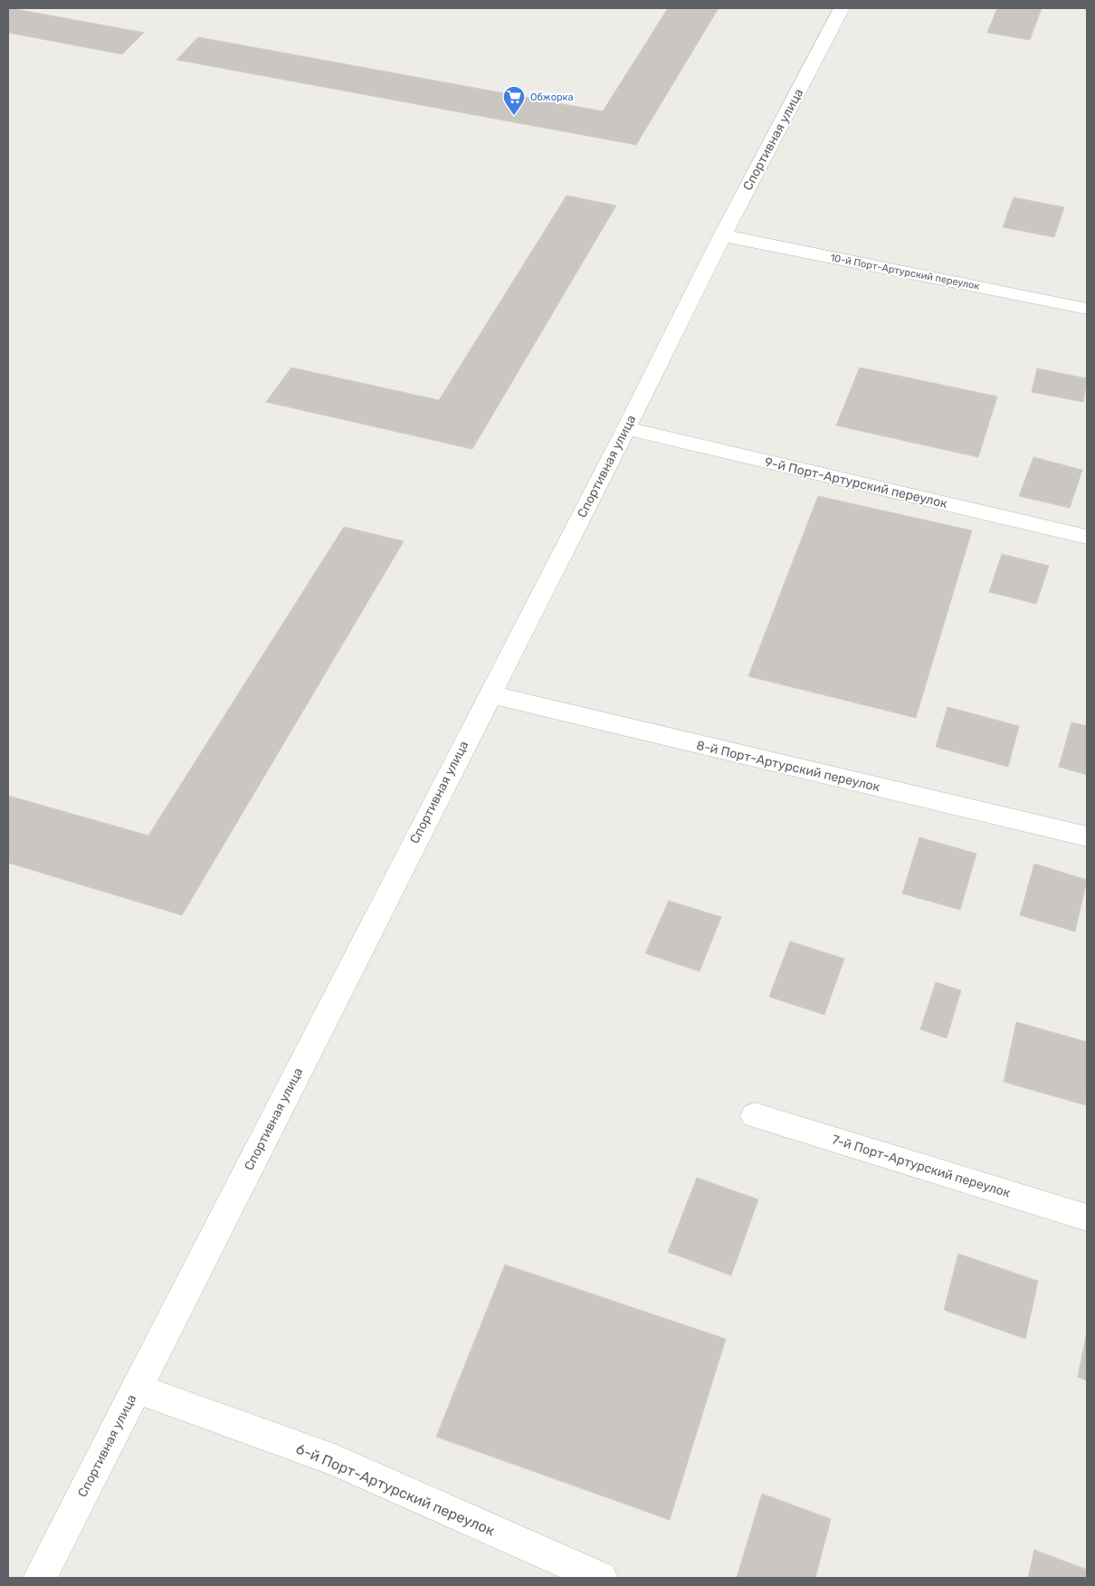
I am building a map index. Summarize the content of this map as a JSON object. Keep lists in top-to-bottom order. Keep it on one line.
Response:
{"streets":{"street":["Спортивная улица","10-й Порт-Артурский переулок","9-й Порт-Артурский переулок","8-й Порт-Артурский переулок","7-й Порт-Артурский переулок","6-й Порт-Артурский переулок"]},"crossings":[["Спортивная улица","10-й Порт-Артурский переулок"],["Спортивная улица","9-й Порт-Артурский переулок"],["Спортивная улица","8-й Порт-Артурский переулок"],["Спортивная улица","6-й Порт-Артурский переулок"]],"places":{"supermarket":["Обжорка"]}}
